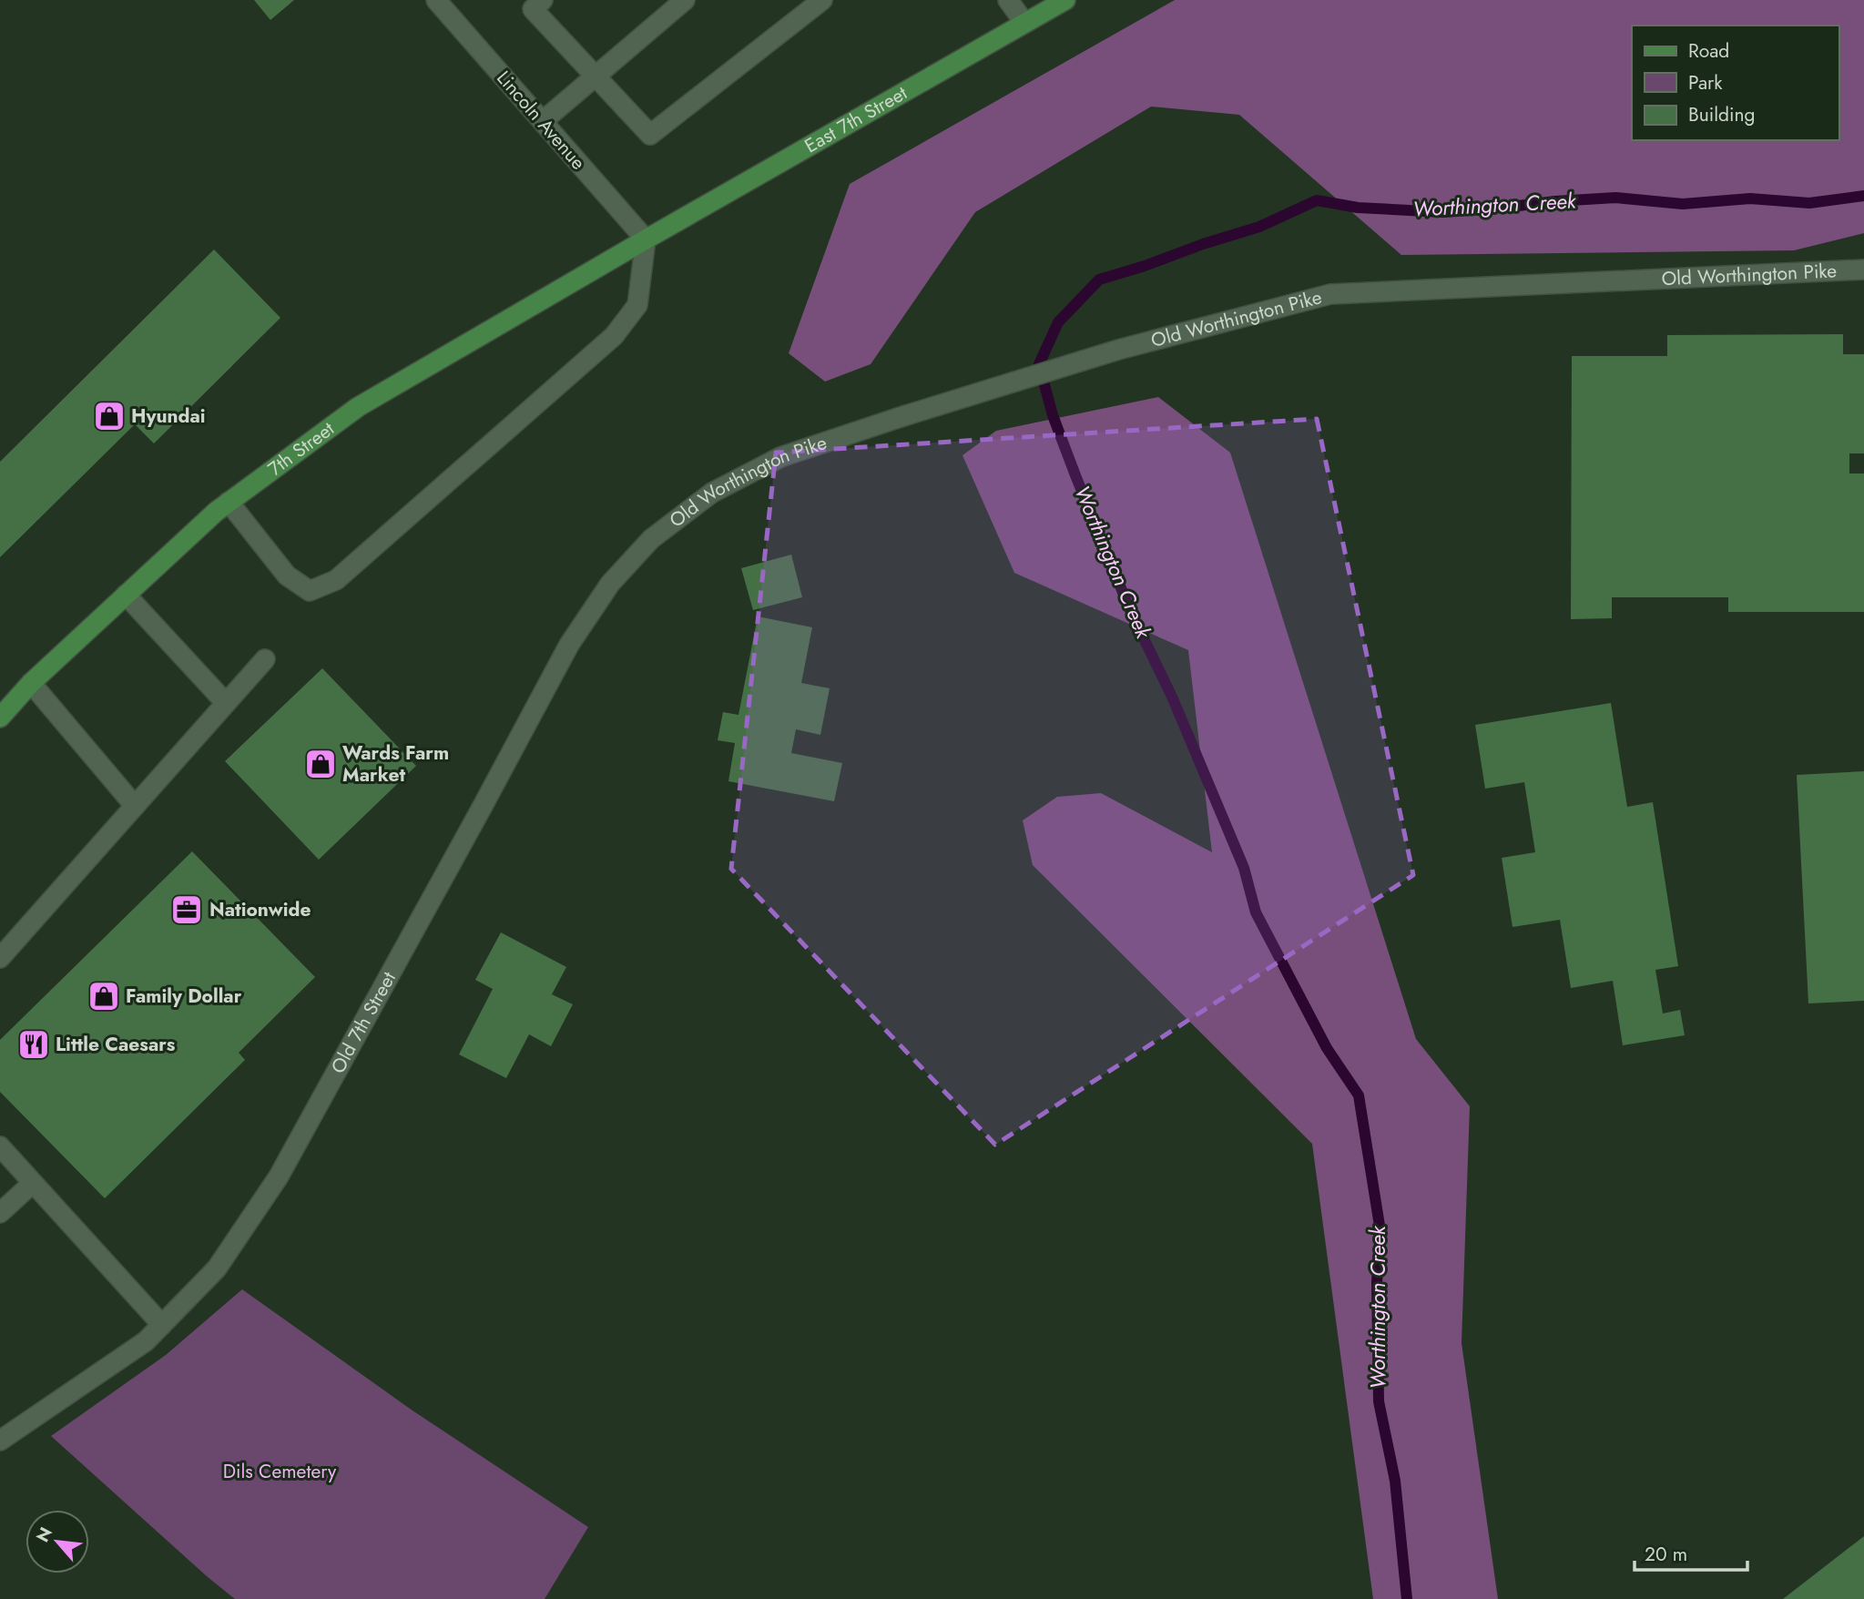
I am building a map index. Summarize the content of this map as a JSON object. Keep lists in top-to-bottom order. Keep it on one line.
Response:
{"streets":{"main road":["East 7th Street","7th Street"],"street":["Lincoln Avenue","Old Worthington Pike","Old 7th Street"]},"crossings":[["East 7th Street","Lincoln Avenue"],["East 7th Street","7th Street"],["Lincoln Avenue","7th Street"],["Old Worthington Pike","Old 7th Street"]],"water":["Worthington Creek"],"parks":["Dils Cemetery"],"places":{"shop":["Hyundai","Wards Farm Market","Family Dollar"],"office":["Nationwide"],"restaurant":["Little Caesars"]},"legend":["Road","Park","Building"],"scale_bar":"20 m","north":"top left"}
